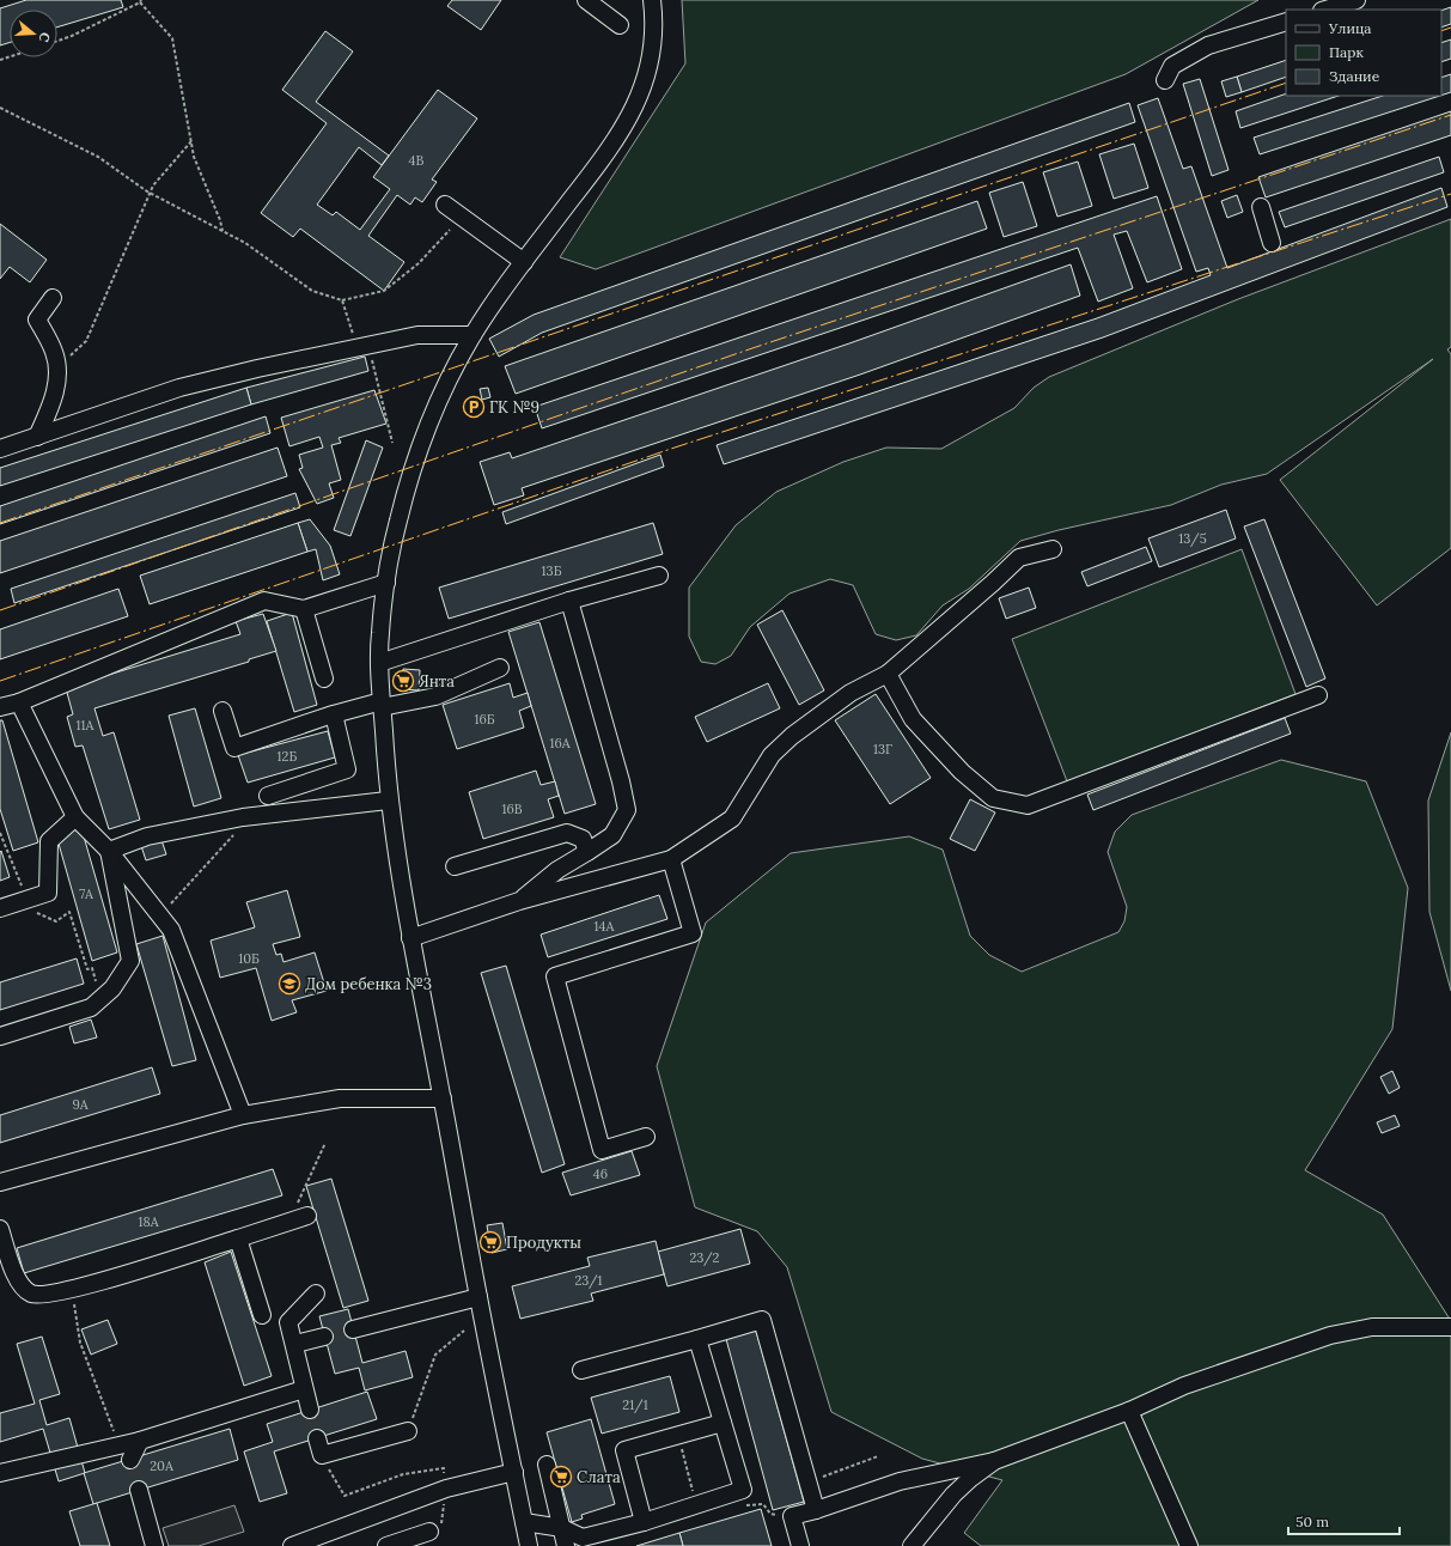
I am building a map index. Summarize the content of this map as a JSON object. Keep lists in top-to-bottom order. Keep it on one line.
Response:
{"places":{"parking":["ГК №9"],"supermarket":["Янта","Продукты","Слата"],"school or university":["Дом ребенка №3"]},"house_numbers":["4В","13/5","13Б","16Б","11А","16А","13Г","12Б","16В","7А","14А","10Б","9А","46","18А","23/2","23/1","21/1","20А"],"legend":["Улица","Парк","Здание"],"scale_bar":"50 m","north":"right"}
